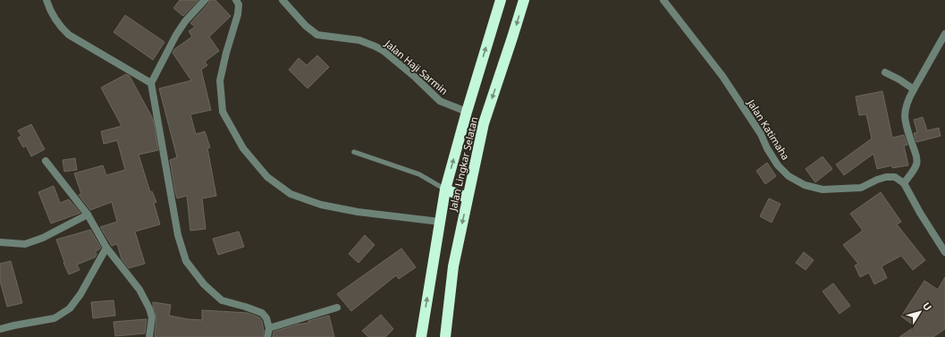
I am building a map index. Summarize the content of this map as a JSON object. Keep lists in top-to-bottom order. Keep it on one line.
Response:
{"streets":{"highway":["Jalan Lingkar Selatan"],"street":["Jalan Haji Sarmin","Jalan Katimaha"]},"crossings":[["Jalan Haji Sarmin","Jalan Lingkar Selatan"]],"north":"top right"}
